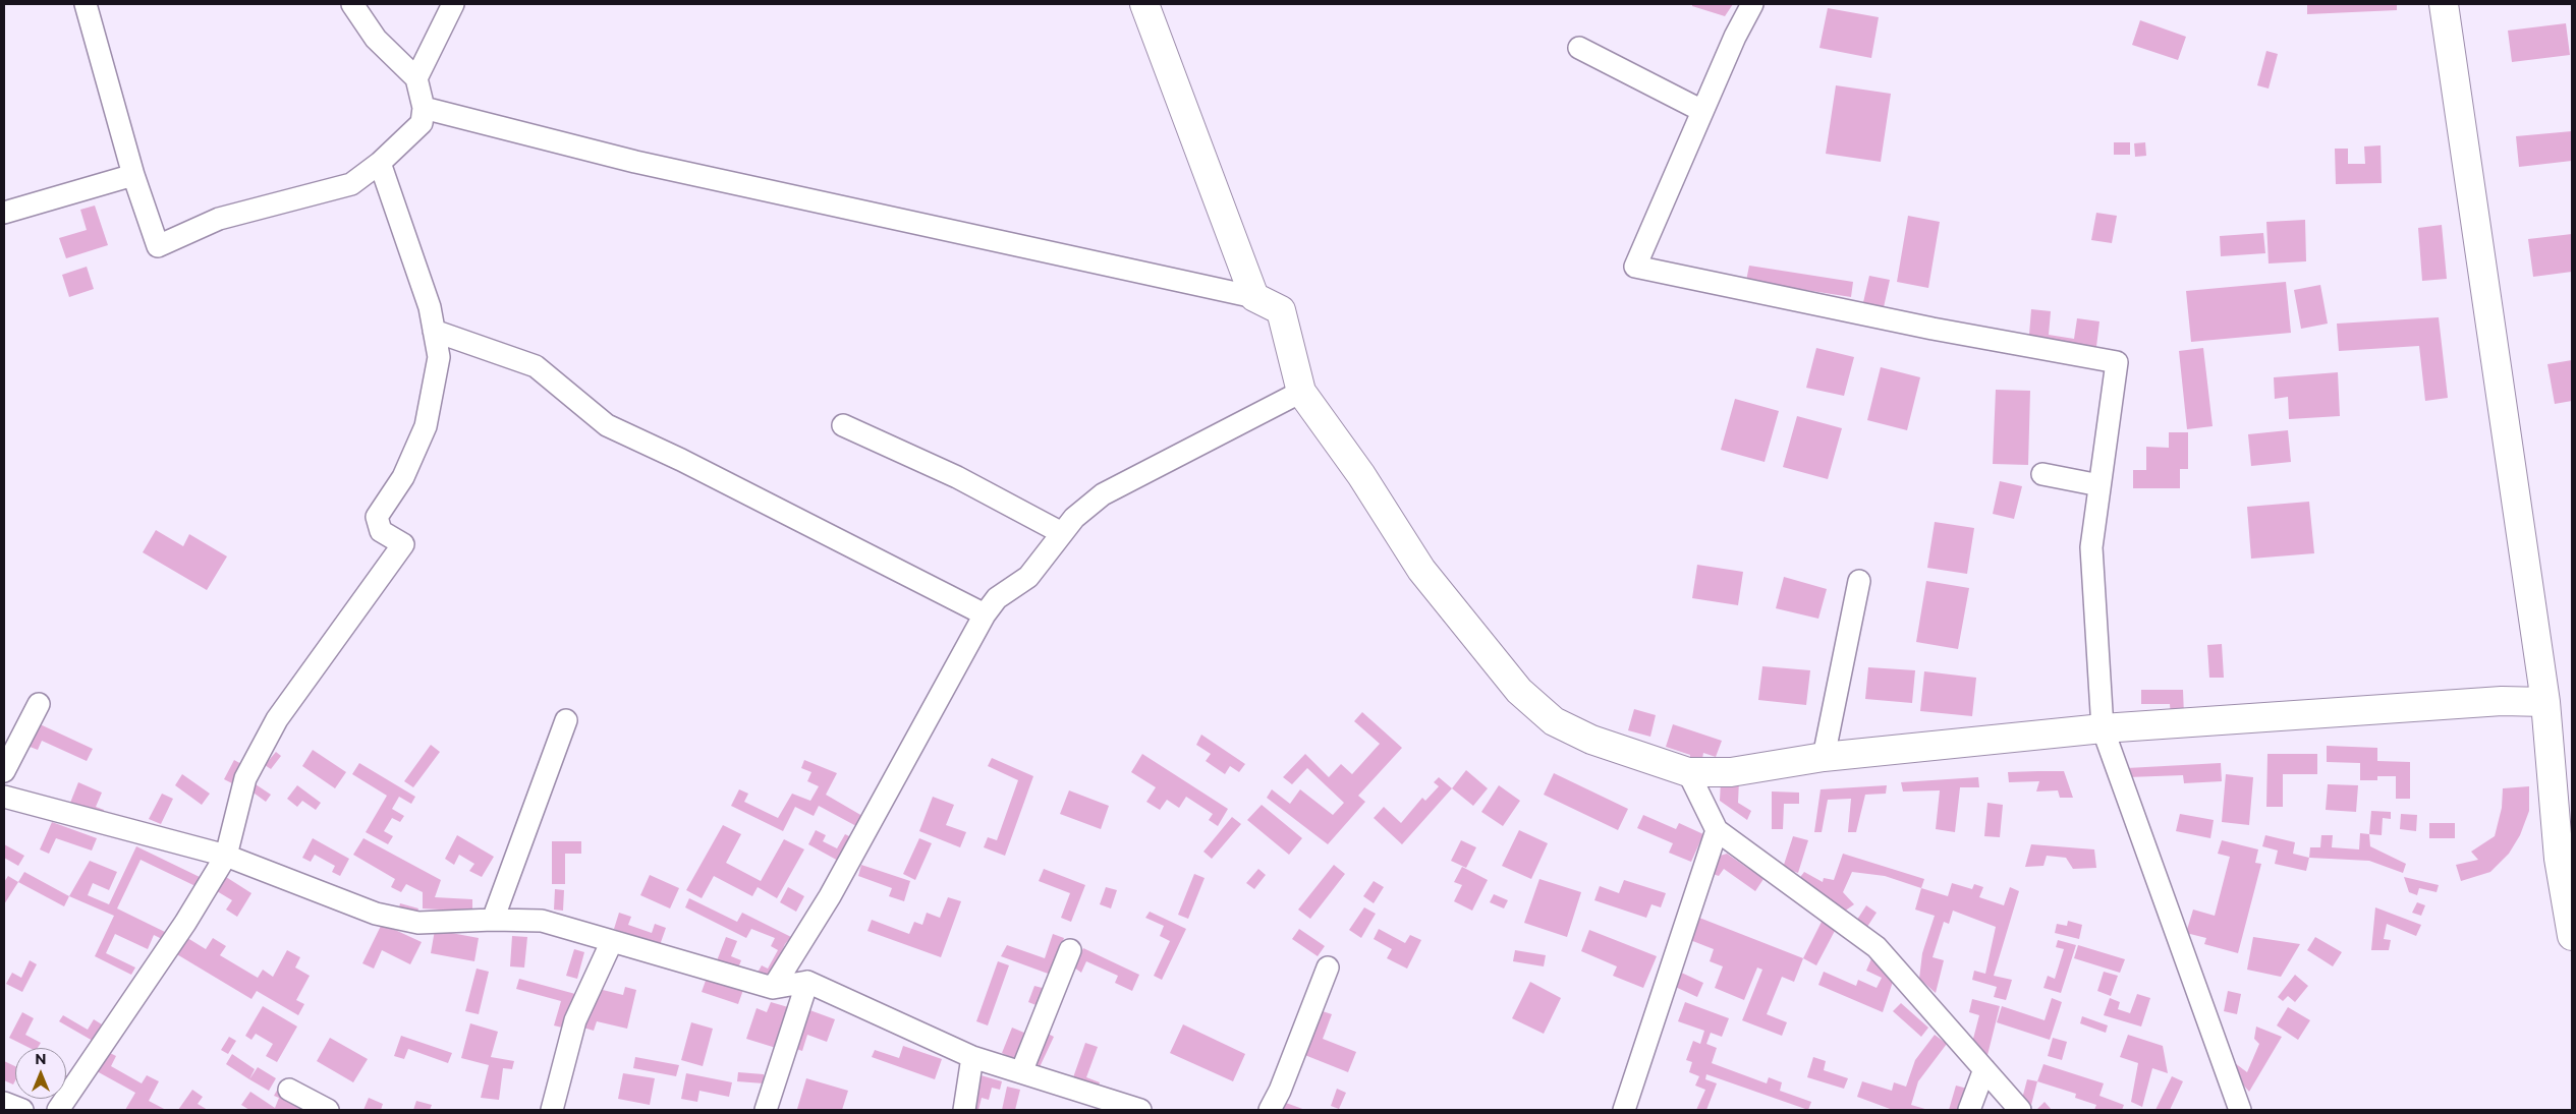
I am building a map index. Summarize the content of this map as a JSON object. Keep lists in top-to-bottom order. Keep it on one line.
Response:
{"north":"top"}
